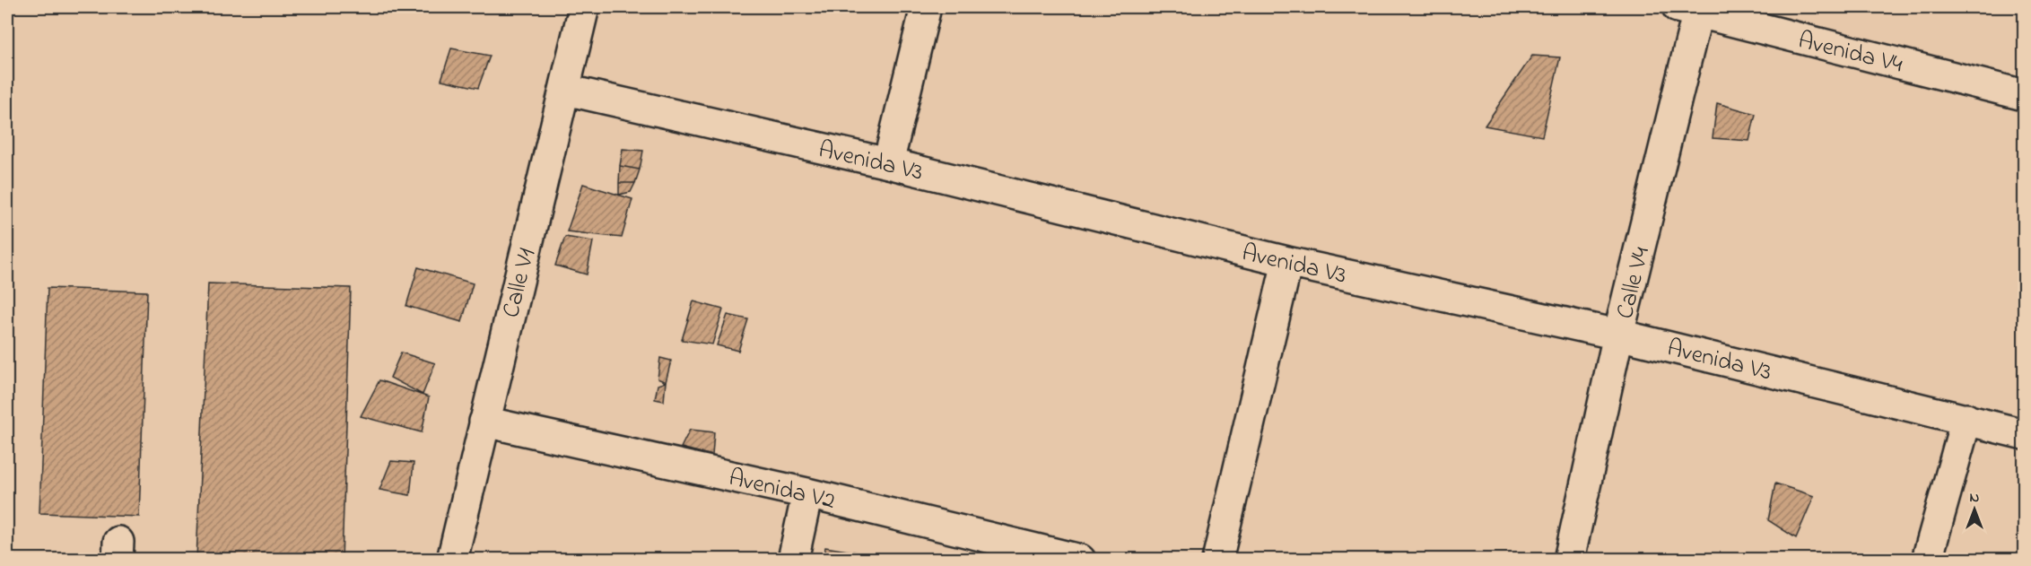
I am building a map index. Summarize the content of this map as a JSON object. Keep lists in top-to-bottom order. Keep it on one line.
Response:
{"streets":{"street":["Avenida V4","Avenida V3","Calle V1","Calle V4","Avenida V2"]},"crossings":[["Avenida V4","Calle V4"],["Avenida V3","Calle V1"],["Avenida V3","Calle V4"],["Calle V1","Avenida V2"]],"north":"top"}
